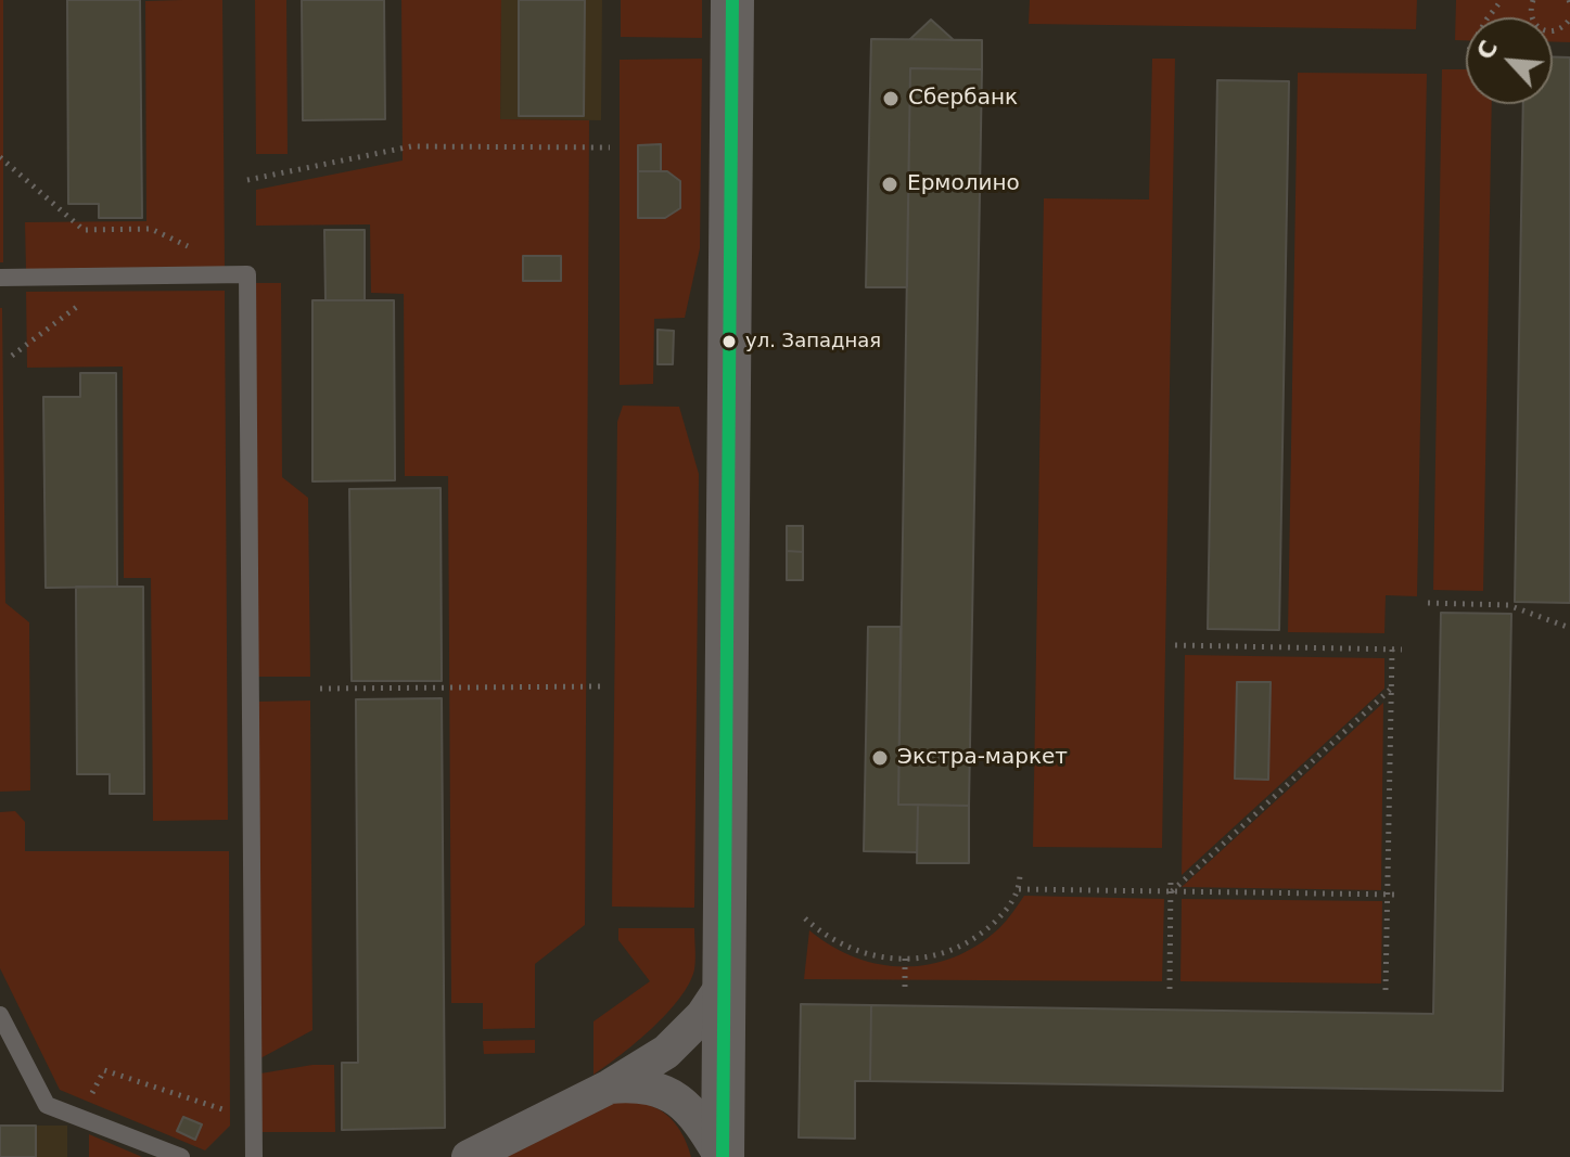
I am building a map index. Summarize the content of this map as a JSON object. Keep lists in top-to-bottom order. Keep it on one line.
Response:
{"places":["Сбербанк","Ермолино","ул. Западная","Экстра-маркет"],"north":"top left"}
